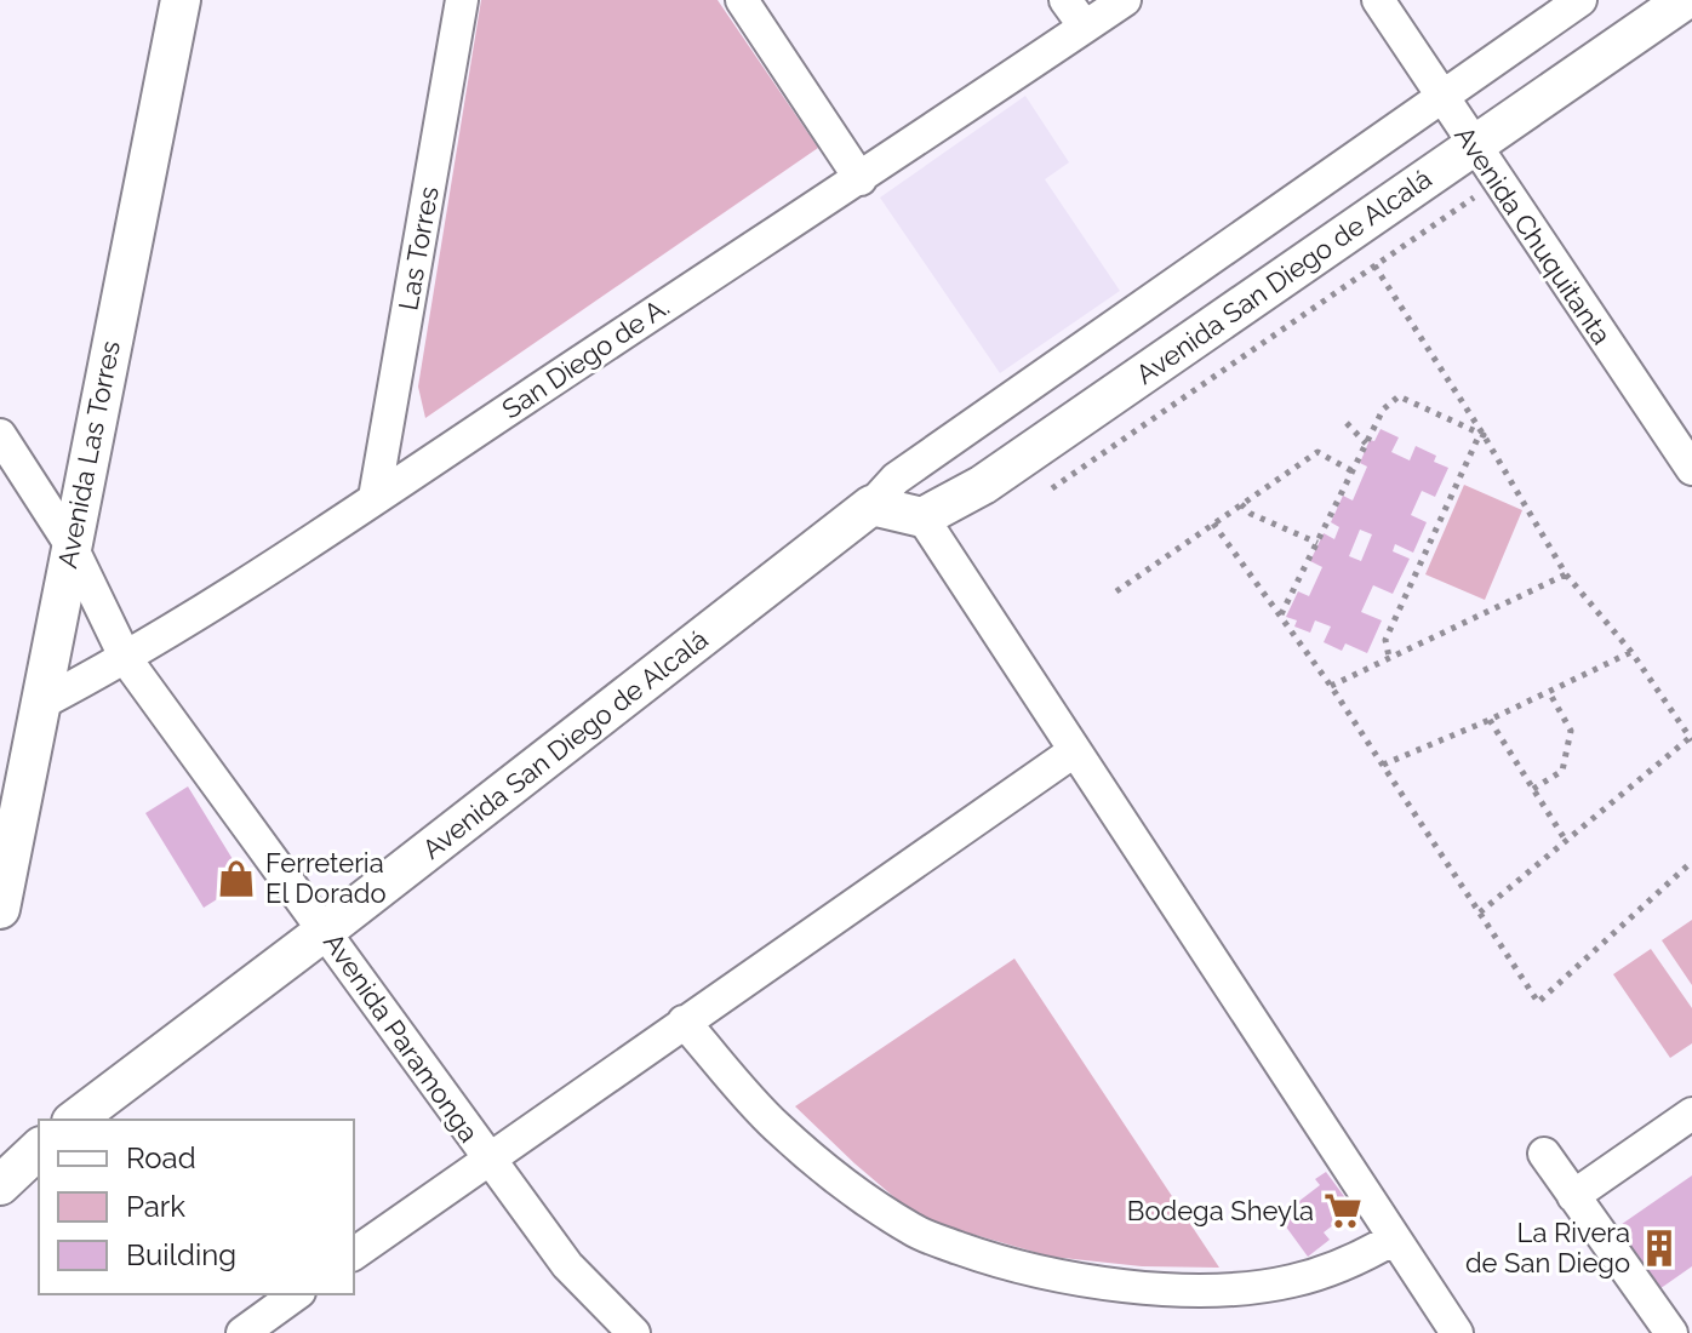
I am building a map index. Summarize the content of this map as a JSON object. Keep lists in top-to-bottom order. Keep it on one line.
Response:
{"streets":{"street":["Avenida Chuquitanta","Las Torres","Avenida San Diego de Alcalá","San Diego de A.","Avenida Las Torres","Avenida Paramonga"]},"crossings":[["Avenida Chuquitanta","Avenida San Diego de Alcalá"],["Las Torres","San Diego de A."],["Avenida San Diego de Alcalá","Avenida Paramonga"],["San Diego de A.","Avenida Las Torres"],["San Diego de A.","Avenida Paramonga"],["Avenida Las Torres","Avenida Paramonga"]],"places":{"shop":["Ferreteria El Dorado"],"supermarket":["Bodega Sheyla"],"building":["La Rivera de San Diego"]},"legend":["Road","Park","Building"]}
